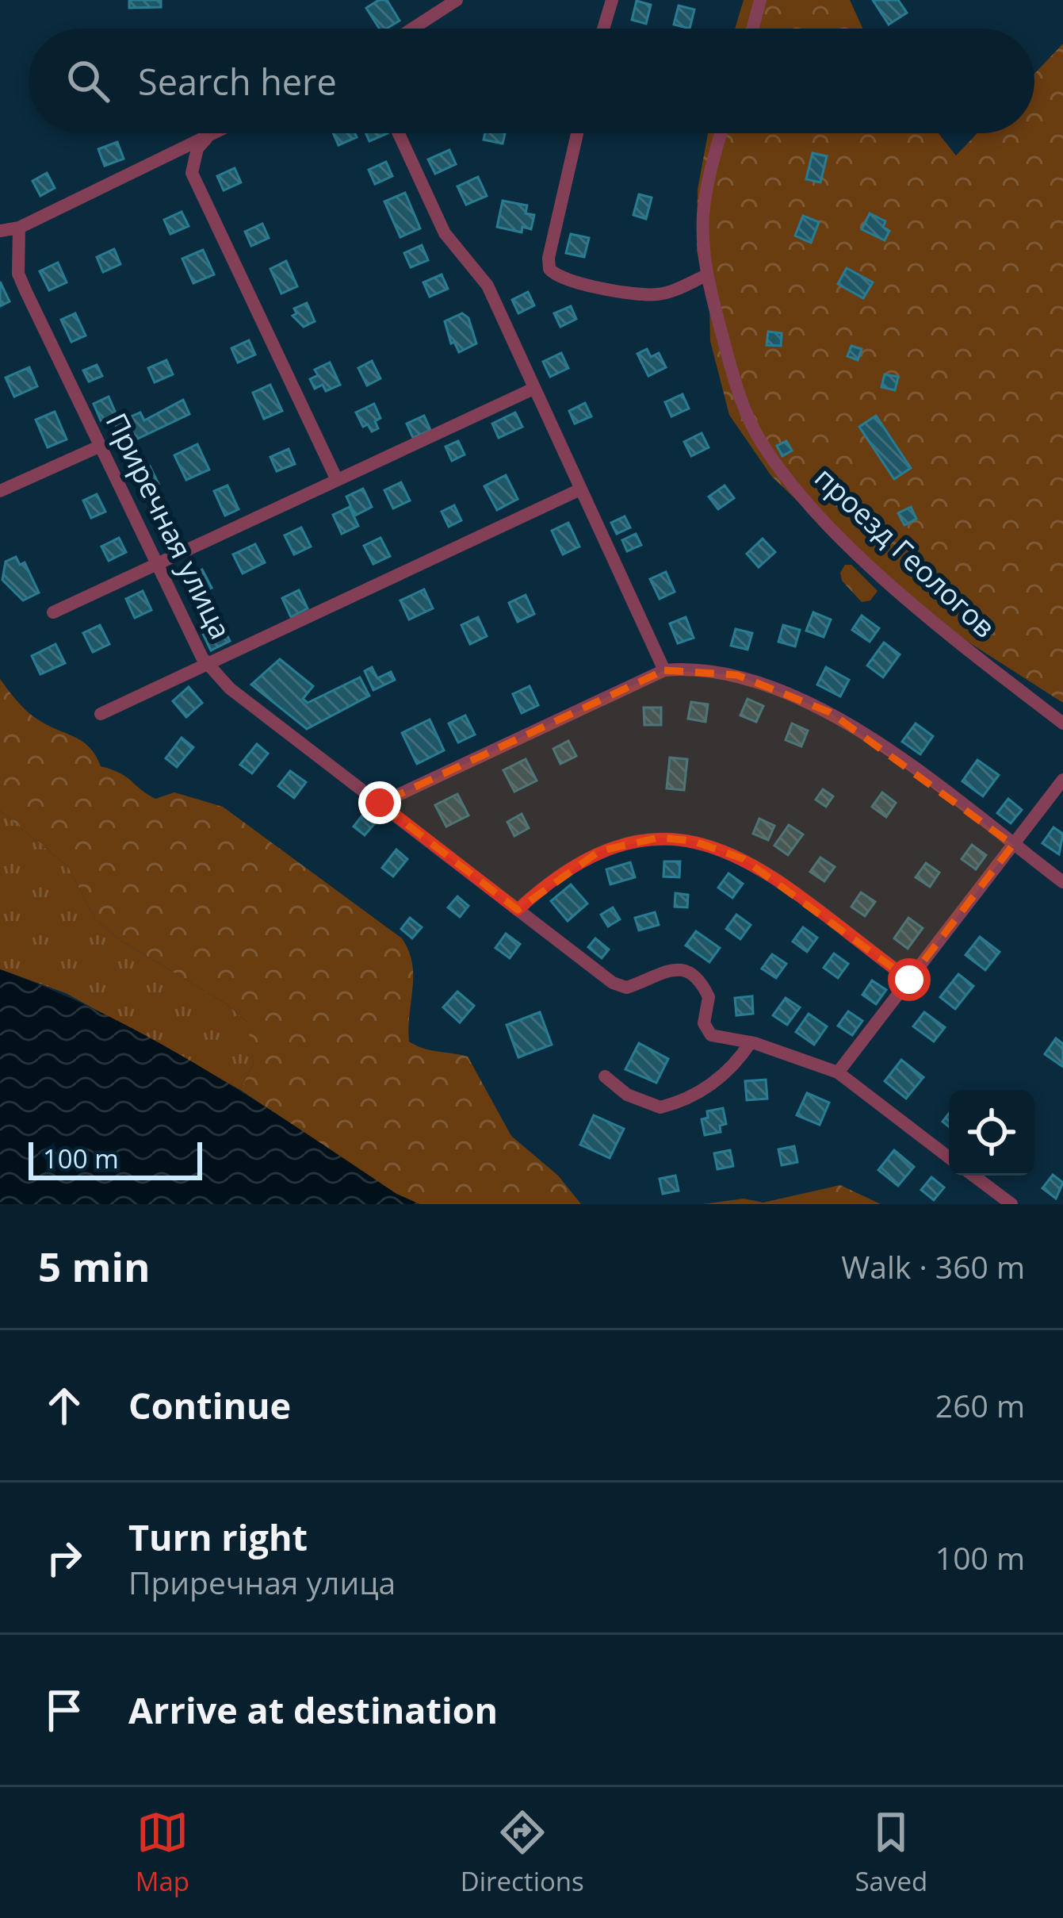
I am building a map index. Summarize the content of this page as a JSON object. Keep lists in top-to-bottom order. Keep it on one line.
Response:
{"streets":{"street":["Приречная улица","проезд Геологов"]},"scale_bar":"100 m","page":{"search":"Search here","scale":"100 m","heading":["5 min","Walk · 360 m"],"list":[["Continue","260 m"],["Turn right","Приречная улица","100 m"],"Arrive at destination"],"nav":["Map","Directions","Saved"]}}
